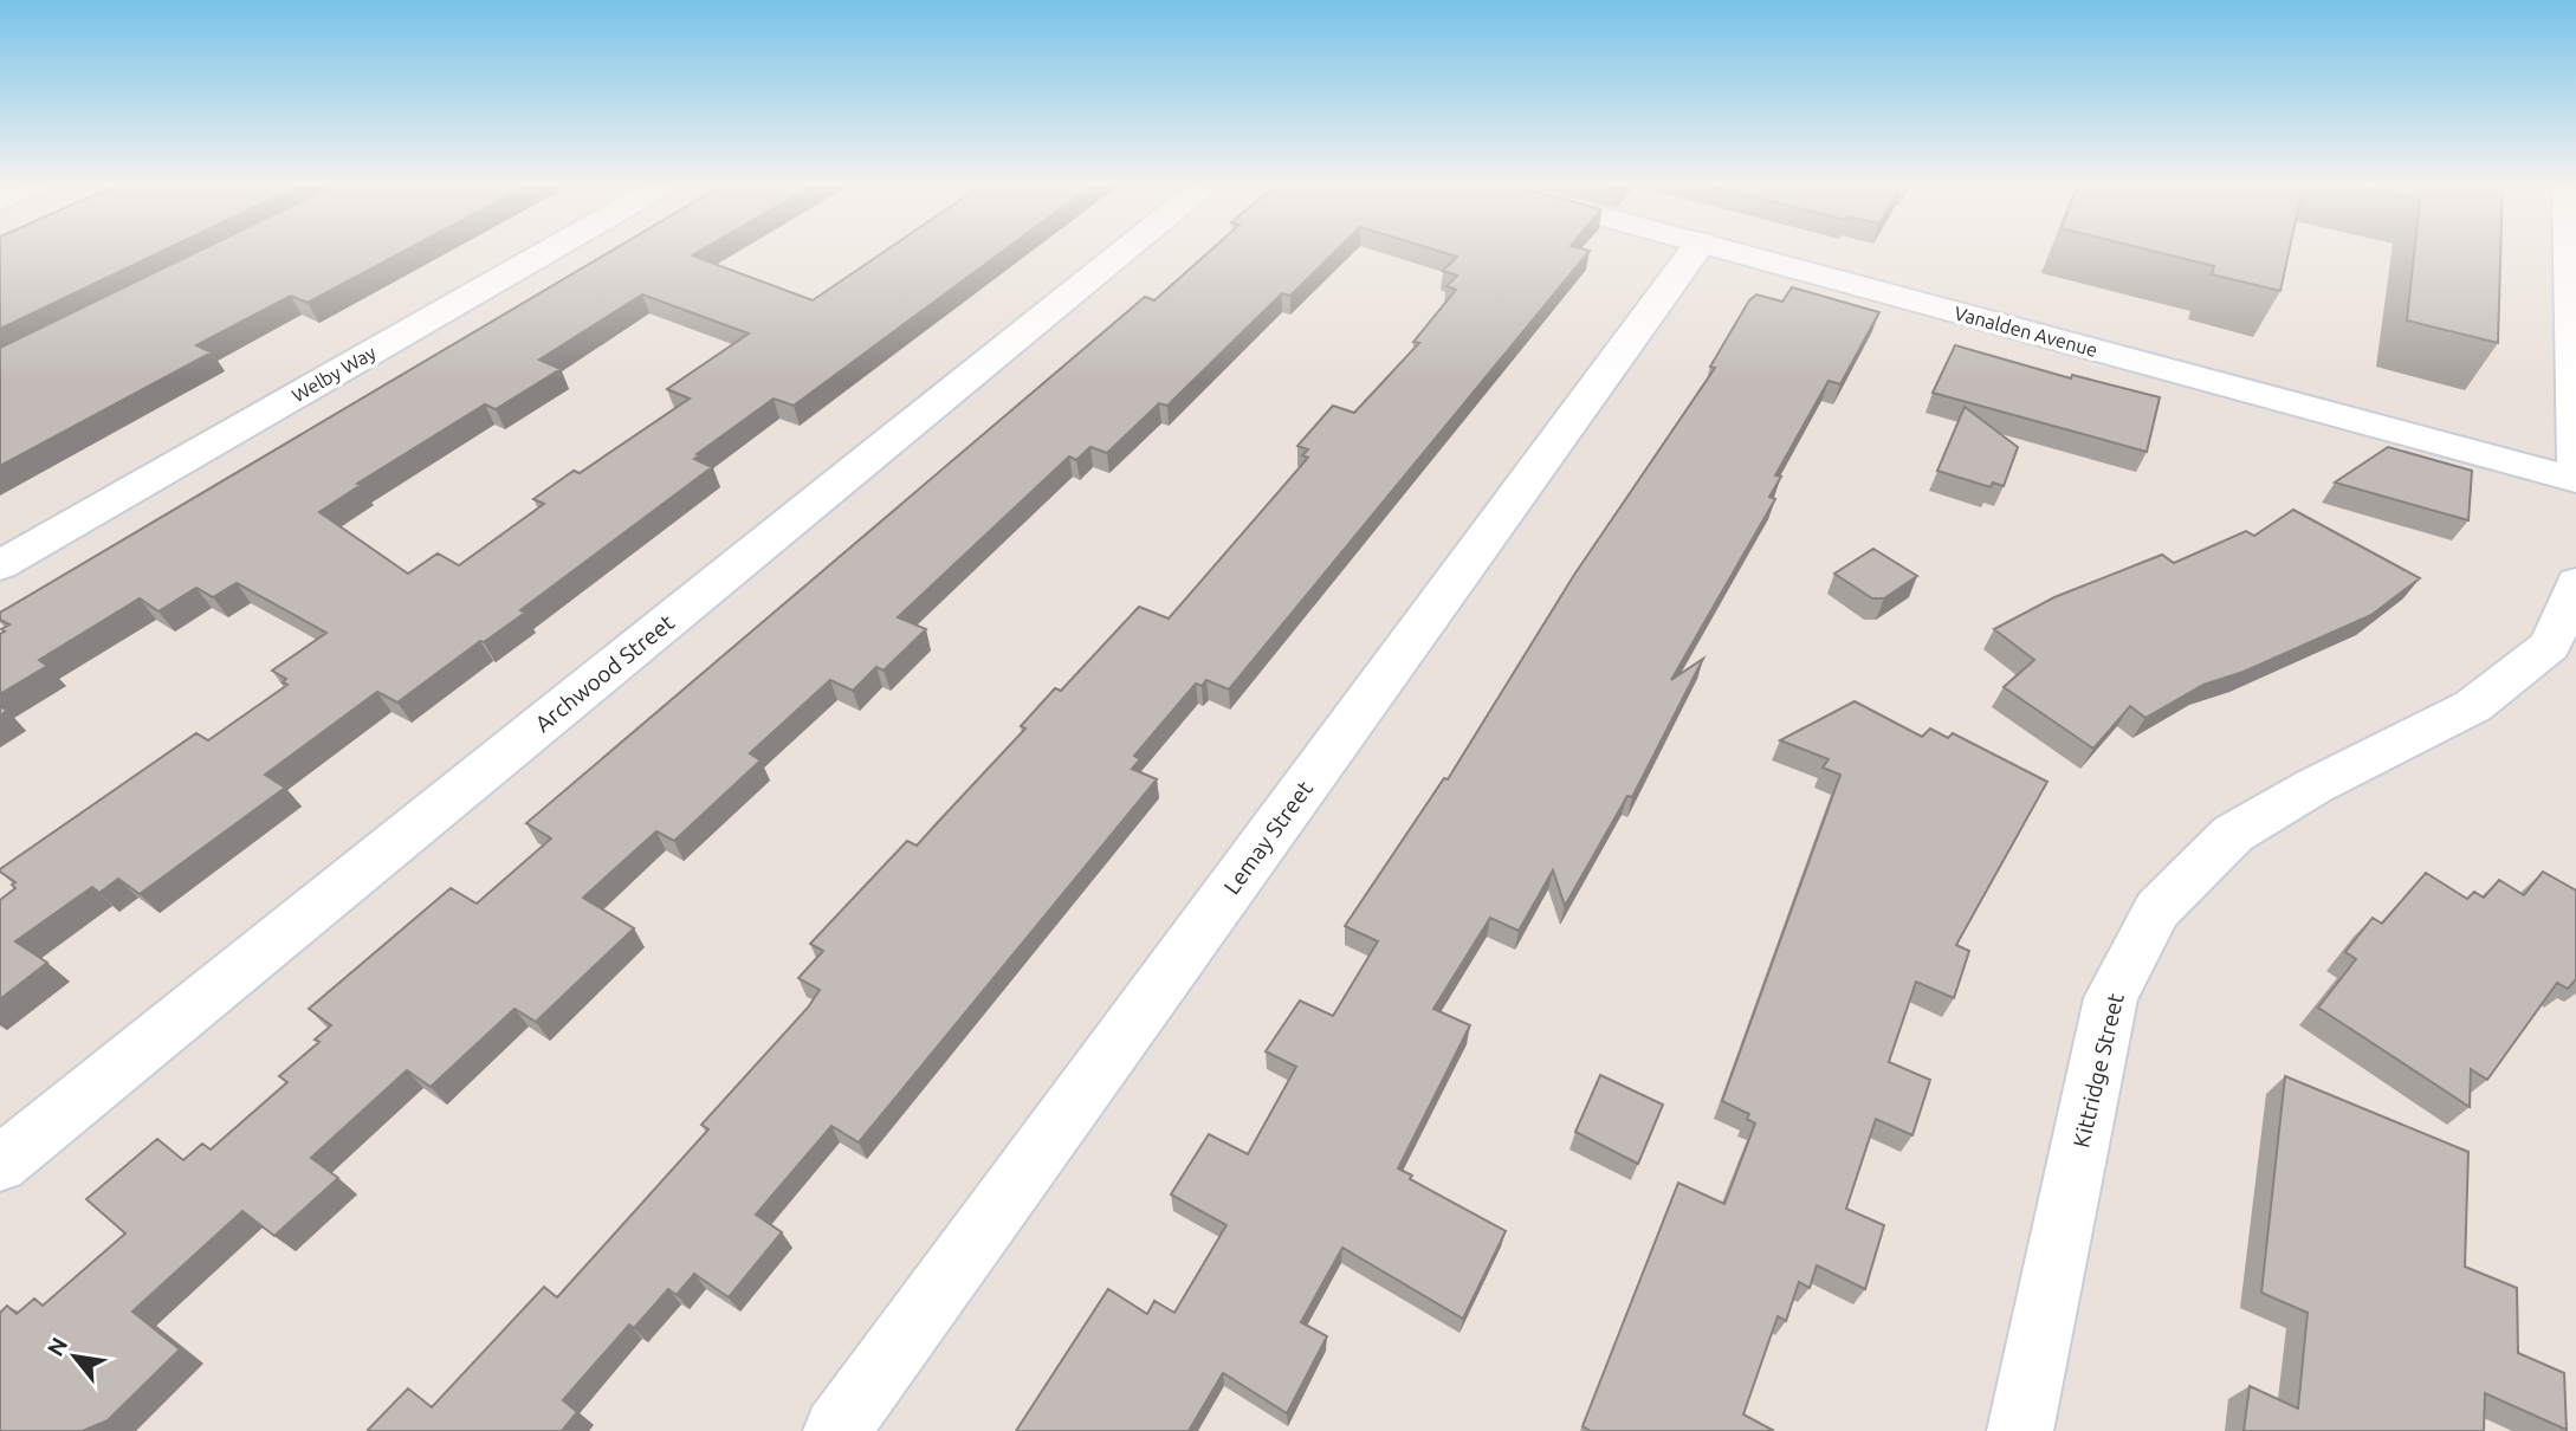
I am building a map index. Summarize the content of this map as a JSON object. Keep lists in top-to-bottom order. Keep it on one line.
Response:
{"streets":{"street":["Vanalden Avenue","Welby Way","Archwood Street","Lemay Street","Kittridge Street"]},"north":"top left"}
